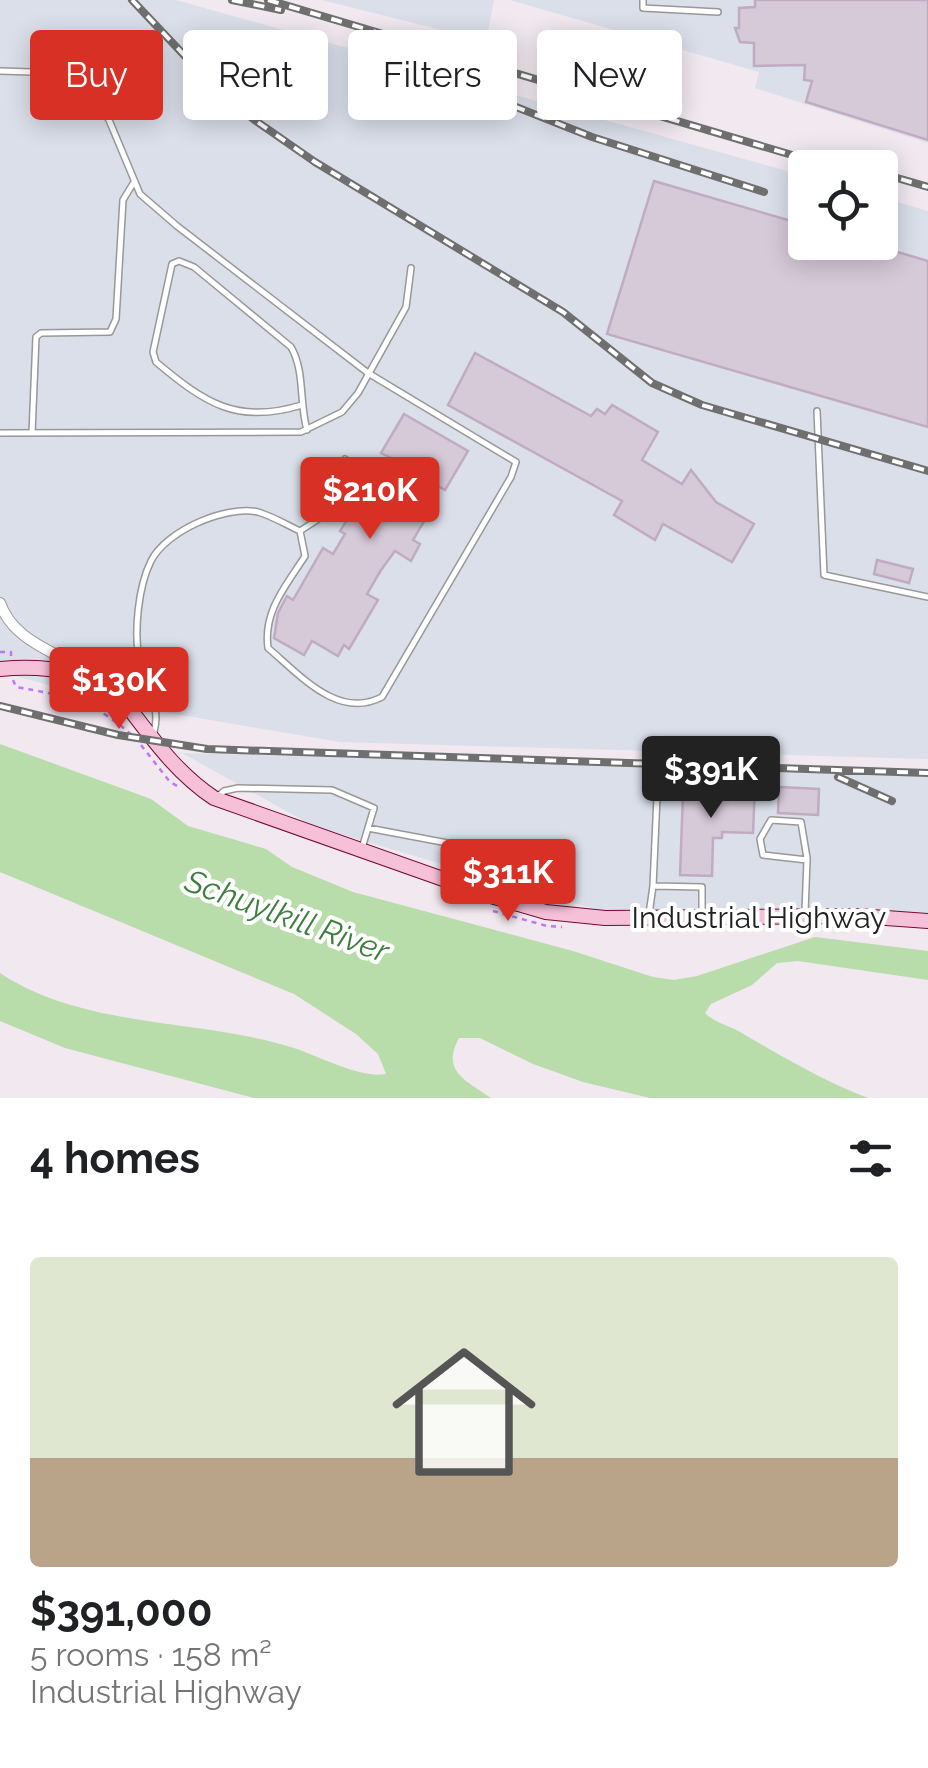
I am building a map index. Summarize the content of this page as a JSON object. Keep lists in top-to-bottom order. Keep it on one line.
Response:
{"streets":{"street":["Industrial Highway"]},"water":["Schuylkill River"],"page":{"chip":["Buy","Rent","Filters","New"],"price":["$210K","$130K","$391K","$311K"],"heading":"4 homes","list":[{"name":"$391,000","note":"5 rooms · 158 m² · Industrial Highway"}]}}
